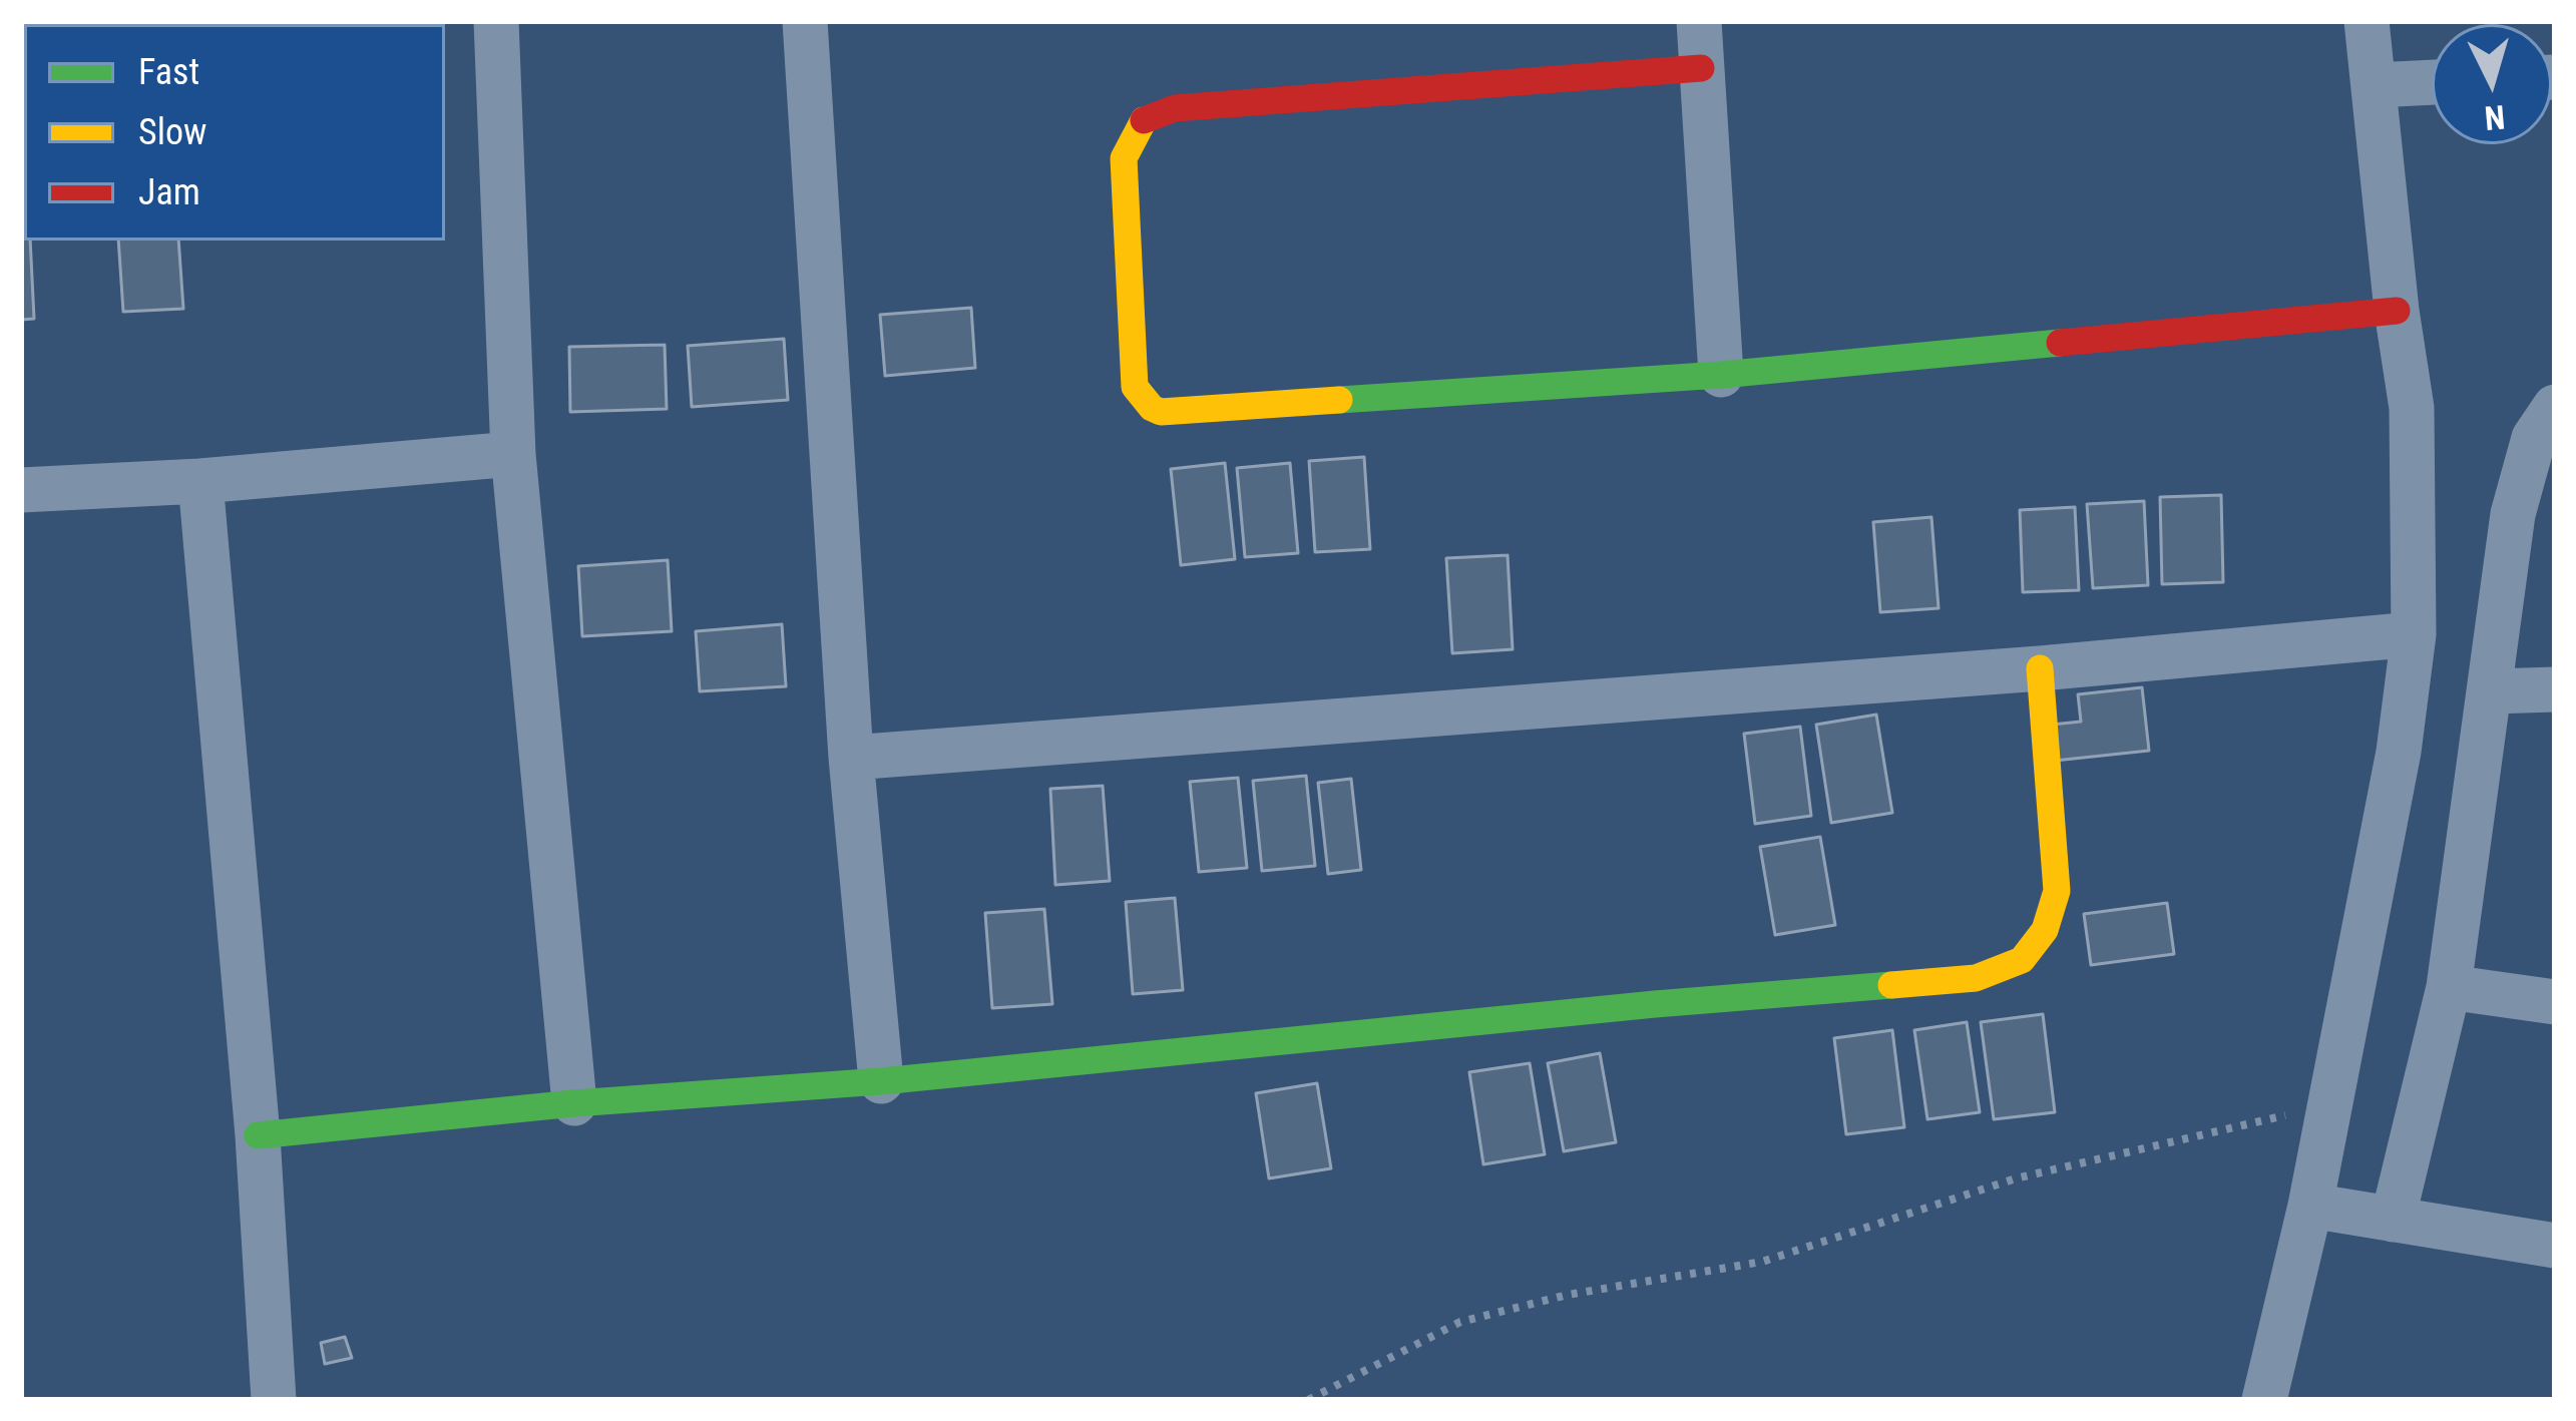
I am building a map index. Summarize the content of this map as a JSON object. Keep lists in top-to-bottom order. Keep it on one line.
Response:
{"legend":["Fast","Slow","Jam"],"north":"bottom"}
